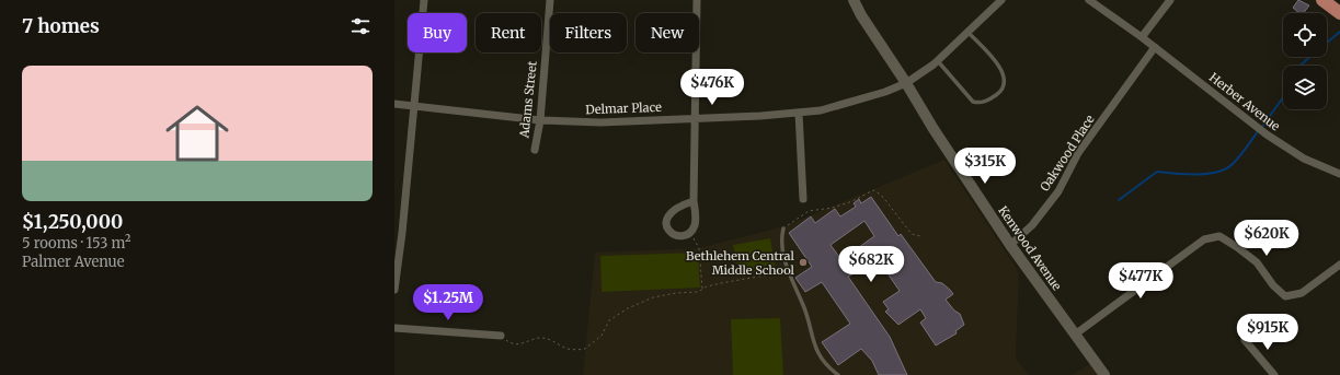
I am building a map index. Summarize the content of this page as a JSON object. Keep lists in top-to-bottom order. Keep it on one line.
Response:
{"streets":{"street":["Adams Street","Herber Avenue","Delmar Place","Oakwood Place","Kenwood Avenue"]},"crossings":[["Adams Street","Delmar Place"],["Herber Avenue","Oakwood Place"],["Delmar Place","Kenwood Avenue"],["Oakwood Place","Kenwood Avenue"]],"places":["Bethlehem Central Middle School"],"page":{"heading":"7 homes","chip":["Buy","Rent","Filters","New"],"list":[{"name":"$1,250,000","note":"5 rooms · 153 m² · Palmer Avenue"}],"price":["$476K","$315K","$620K","$682K","$477K","$1.25M","$915K"]}}
